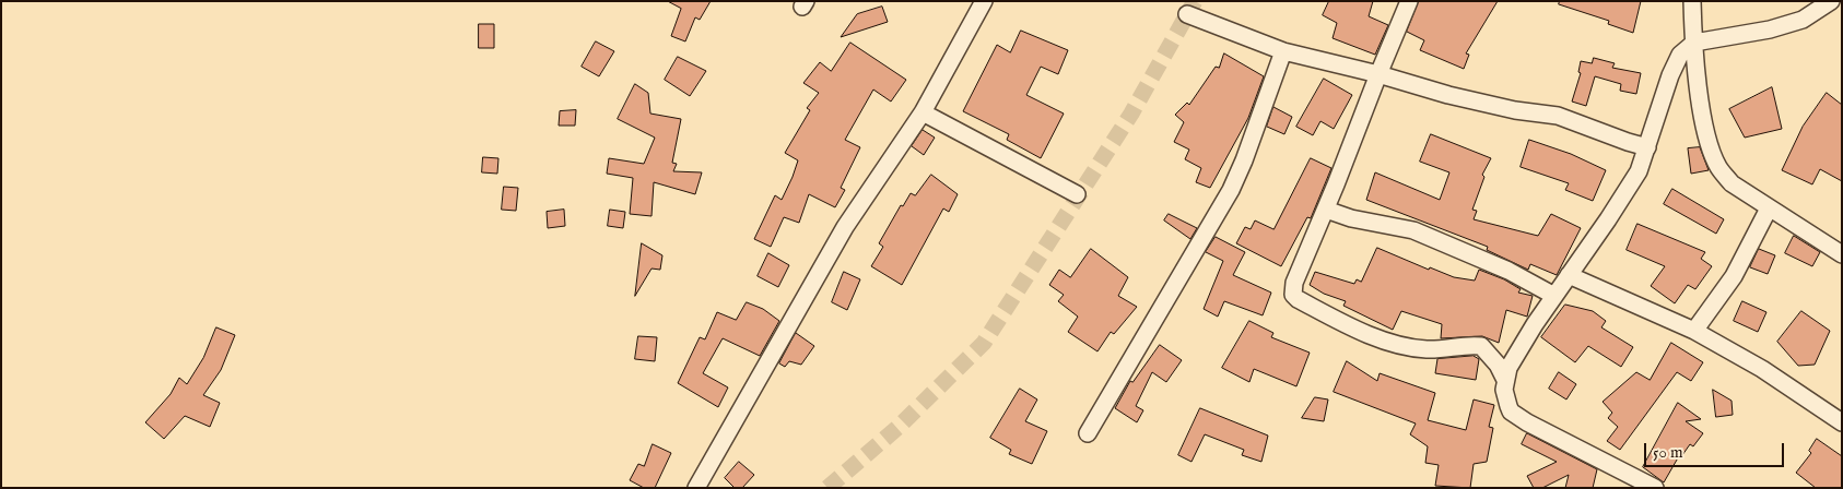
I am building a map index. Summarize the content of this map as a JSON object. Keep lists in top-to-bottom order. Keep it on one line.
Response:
{"scale_bar":"50 m"}
